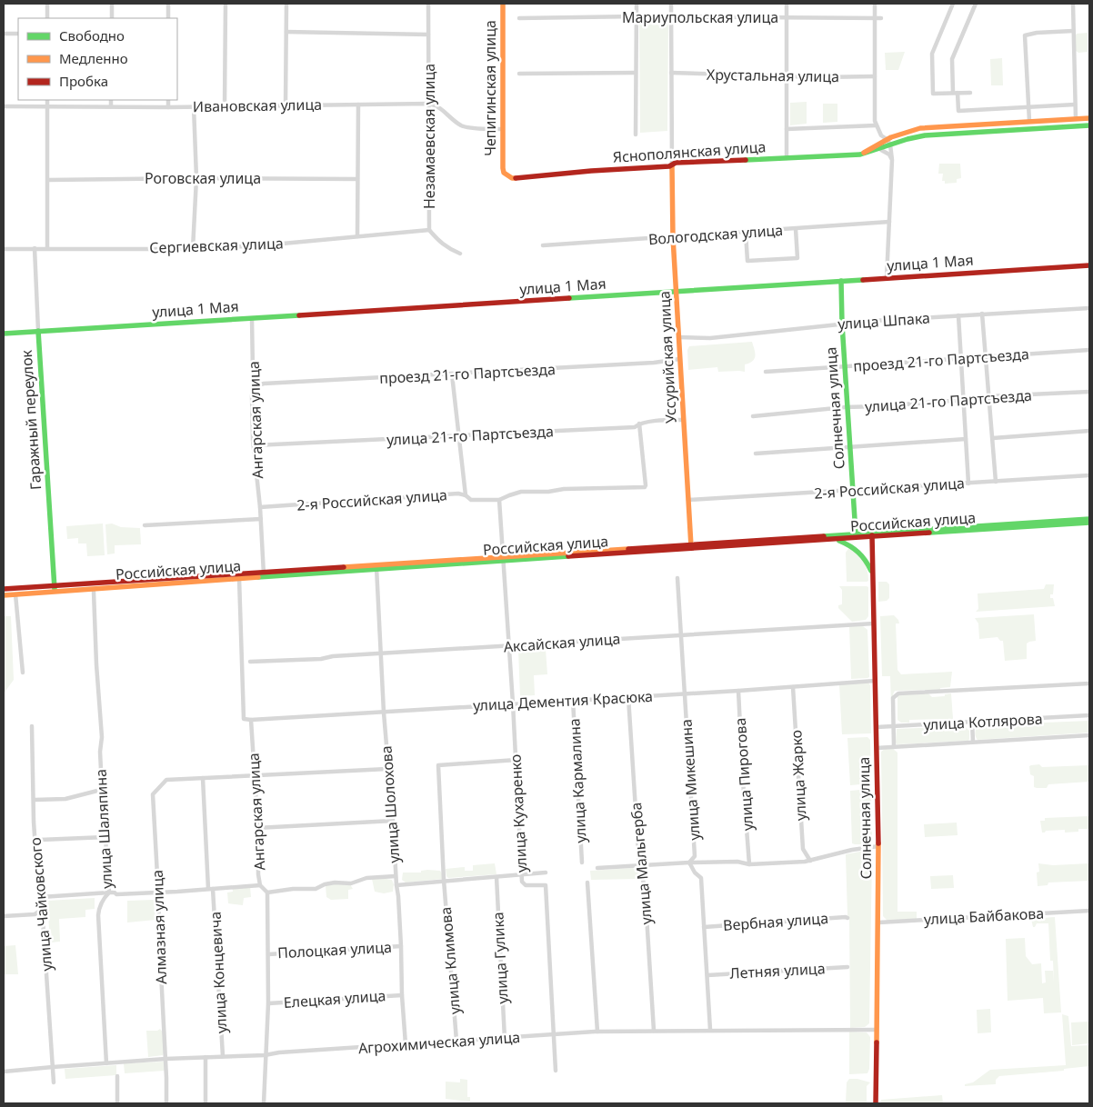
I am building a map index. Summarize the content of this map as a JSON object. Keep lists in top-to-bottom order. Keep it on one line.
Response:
{"streets":{"street":["Мариупольская улица","Хрустальная улица","Чепигинская улица","Ивановская улица","Незамаевская улица","Яснополянская улица","Роговская улица","Вологодская улица","Сергиевская улица","улица 1 Мая","улица Шпака","Уссурийская улица","проезд 21-го Партсъезда","улица 21-го Партсъезда","Солнечная улица","Гаражный переулок","Ангарская улица","2-я Российская улица","Российская улица","Аксайская улица","улица Дементия Красюка","улица Котлярова","улица Пирогова","улица Жарко","улица Микешина","улица Кармалина","улица Шолохова","улица Кухаренко","улица Шаляпина","улица Мальгерба","улица Чайковского","улица Байбакова","Вербная улица","Алмазная улица","Полоцкая улица","улица Гулика","улица Климова","Летняя улица","улица Концевича","Елецкая улица","Агрохимическая улица"]},"crossings":[["Чепигинская улица","Яснополянская улица"],["Ивановская улица","Незамаевская улица"],["Незамаевская улица","Сергиевская улица"],["Яснополянская улица","Уссурийская улица"],["Вологодская улица","Уссурийская улица"],["Сергиевская улица","Гаражный переулок"],["улица 1 Мая","Уссурийская улица"],["улица 1 Мая","Солнечная улица"],["улица 1 Мая","Гаражный переулок"],["улица 1 Мая","Ангарская улица"],["улица Шпака","Уссурийская улица"],["улица Шпака","Солнечная улица"],["Уссурийская улица","проезд 21-го Партсъезда"],["Уссурийская улица","улица 21-го Партсъезда"],["Уссурийская улица","2-я Российская улица"],["Уссурийская улица","Российская улица"],["проезд 21-го Партсъезда","Солнечная улица"],["проезд 21-го Партсъезда","Ангарская улица"],["улица 21-го Партсъезда","Солнечная улица"],["улица 21-го Партсъезда","Ангарская улица"],["улица 21-го Партсъезда","2-я Российская улица"],["Солнечная улица","2-я Российская улица"],["Солнечная улица","Российская улица"],["Солнечная улица","Аксайская улица"],["Солнечная улица","улица Дементия Красюка"],["Солнечная улица","улица Котлярова"],["Солнечная улица","улица Байбакова"],["Солнечная улица","Агрохимическая улица"],["Гаражный переулок","Российская улица"],["Ангарская улица","2-я Российская улица"],["Ангарская улица","Российская улица"],["Ангарская улица","улица Дементия Красюка"],["2-я Российская улица","улица Кухаренко"],["Российская улица","улица Шолохова"],["Российская улица","улица Кухаренко"],["Аксайская улица","улица Микешина"],["Аксайская улица","улица Шолохова"],["Аксайская улица","улица Кухаренко"],["улица Дементия Красюка","улица Пирогова"],["улица Дементия Красюка","улица Жарко"],["улица Дементия Красюка","улица Микешина"],["улица Дементия Красюка","улица Кармалина"],["улица Дементия Красюка","улица Шолохова"],["улица Дементия Красюка","улица Кухаренко"],["улица Дементия Красюка","улица Мальгерба"],["улица Микешина","Вербная улица"],["улица Микешина","Летняя улица"],["улица Микешина","Агрохимическая улица"],["улица Шолохова","Полоцкая улица"],["улица Шолохова","Елецкая улица"],["улица Шолохова","Агрохимическая улица"],["улица Кухаренко","улица Климова"],["улица Кухаренко","Агрохимическая улица"],["улица Шаляпина","Агрохимическая улица"],["улица Мальгерба","Агрохимическая улица"],["улица Чайковского","Агрохимическая улица"],["Алмазная улица","улица Концевича"],["Алмазная улица","Агрохимическая улица"],["улица Гулика","Агрохимическая улица"],["улица Климова","Агрохимическая улица"],["улица Концевича","Агрохимическая улица"]],"legend":["Свободно","Медленно","Пробка"]}
